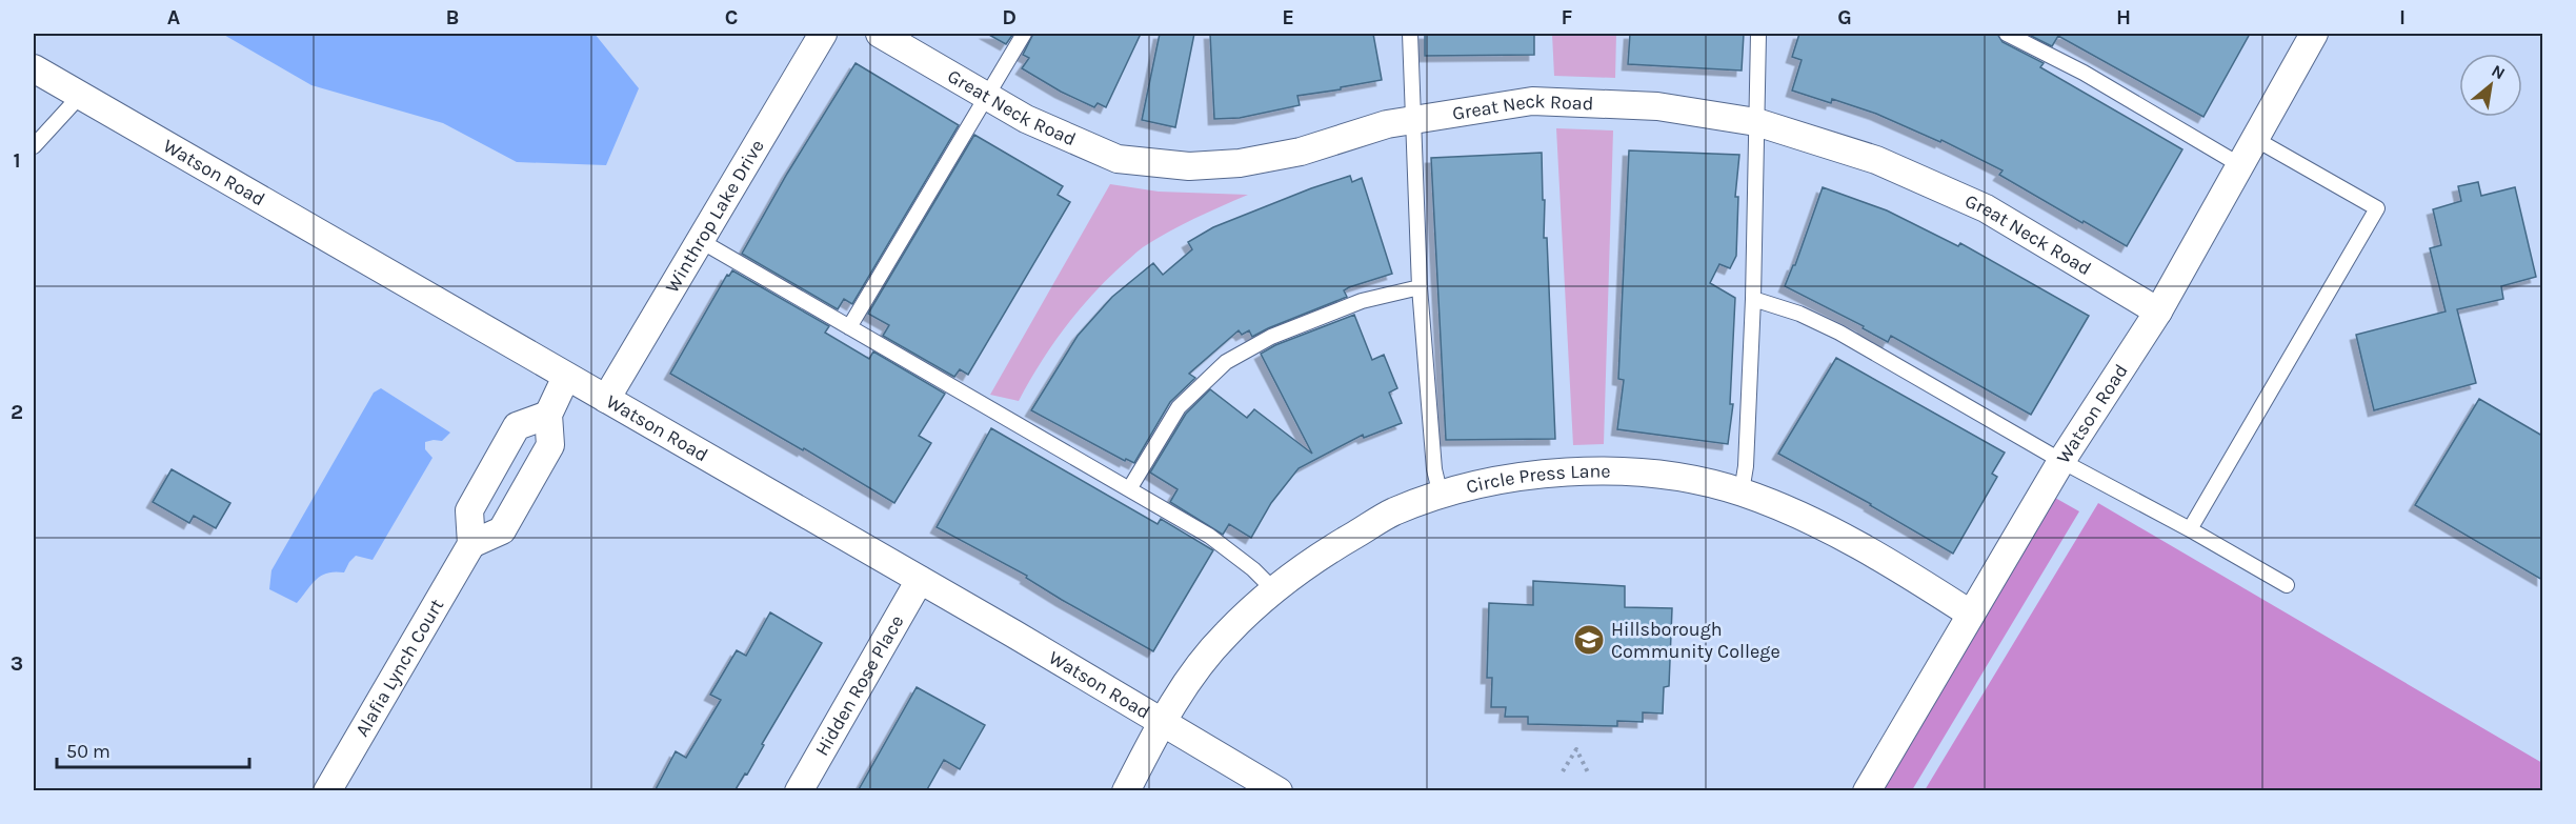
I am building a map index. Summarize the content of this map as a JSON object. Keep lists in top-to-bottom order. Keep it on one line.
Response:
{"streets":{"street":["Great Neck Road","Watson Road","Winthrop Lake Drive","Circle Press Lane","Alafia Lynch Court","Hidden Rose Place"]},"crossings":[["Great Neck Road","Watson Road"],["Watson Road","Winthrop Lake Drive"],["Watson Road","Circle Press Lane"],["Watson Road","Hidden Rose Place"]],"places":{"school or university":["Hillsborough Community College"]},"scale_bar":"50 m","north":"top right","grid":{"columns":["A","B","C","D","E","F","G","H","I"],"rows":["1","2","3"]}}
